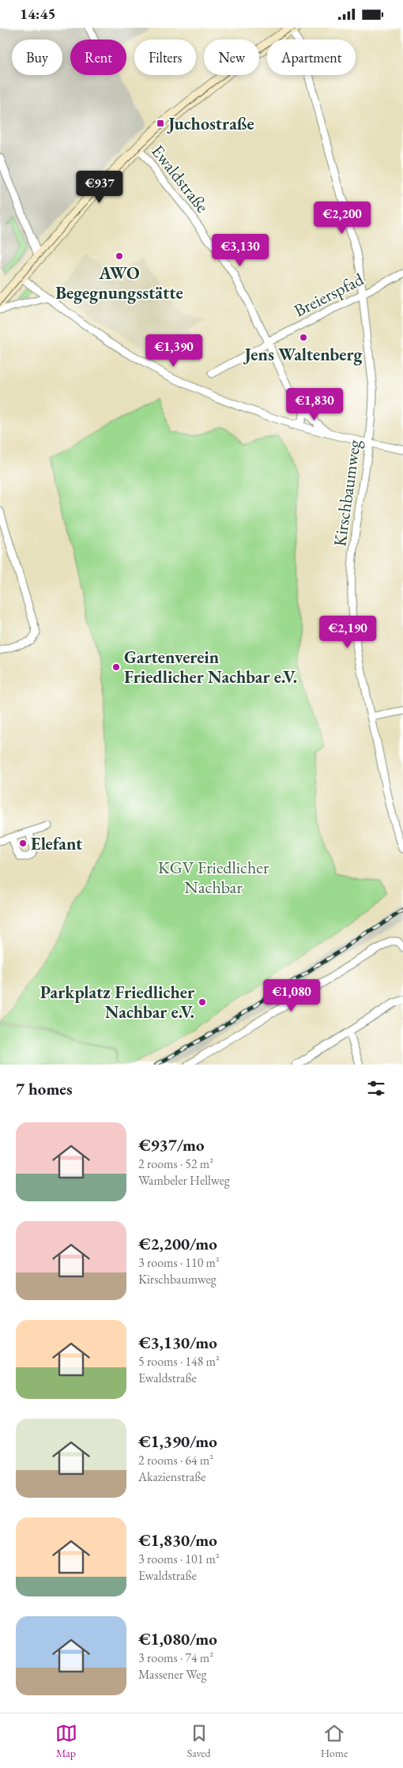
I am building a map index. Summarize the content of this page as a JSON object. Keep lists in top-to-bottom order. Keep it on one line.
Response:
{"streets":{"street":["Ewaldstraße","Breierspfad","Kirschbaumweg"]},"crossings":[["Ewaldstraße","Breierspfad"],["Breierspfad","Kirschbaumweg"]],"parks":["KGV Friedlicher Nachbar"],"places":{"transit":["Juchostraße"],"other":["AWO Begegnungsstätte","Jens Waltenberg","Gartenverein Friedlicher Nachbar e.V.","Elefant","Parkplatz Friedlicher Nachbar e.V."]},"page":{"status":"14:45","chip":["Buy","Rent","Filters","New","Apartment"],"price":["€937","€2,200","€3,130","€1,390","€1,830","€2,190","€1,080"],"heading":"7 homes","list":[{"name":"€937/mo","note":"2 rooms · 52 m² · Wambeler Hellweg"},{"name":"€2,200/mo","note":"3 rooms · 110 m² · Kirschbaumweg"},{"name":"€3,130/mo","note":"5 rooms · 148 m² · Ewaldstraße"},{"name":"€1,390/mo","note":"2 rooms · 64 m² · Akazienstraße"},{"name":"€1,830/mo","note":"3 rooms · 101 m² · Ewaldstraße"},{"name":"€1,080/mo","note":"3 rooms · 74 m² · Massener Weg"}],"tabs":["Map","Saved","Home"]}}
